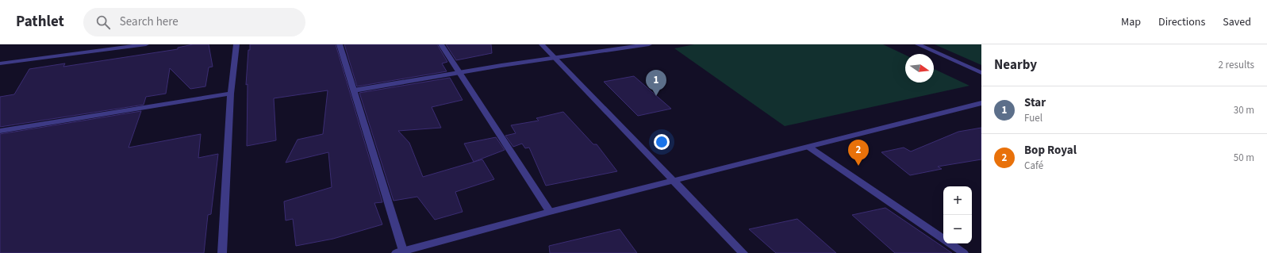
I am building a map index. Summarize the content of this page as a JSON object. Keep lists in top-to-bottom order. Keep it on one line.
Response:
{"north":"right","page":{"header":"Pathlet","search":"Search here","nav":["Map","Directions","Saved"],"heading":["Nearby","2 results"],"pins":["1","2"],"list":[{"mark":"1","name":"Star","note":"Fuel","value":"30 m"},{"mark":"2","name":"Bop Royal","note":"Café","value":"50 m"}],"map_buttons":["+","−"]}}
